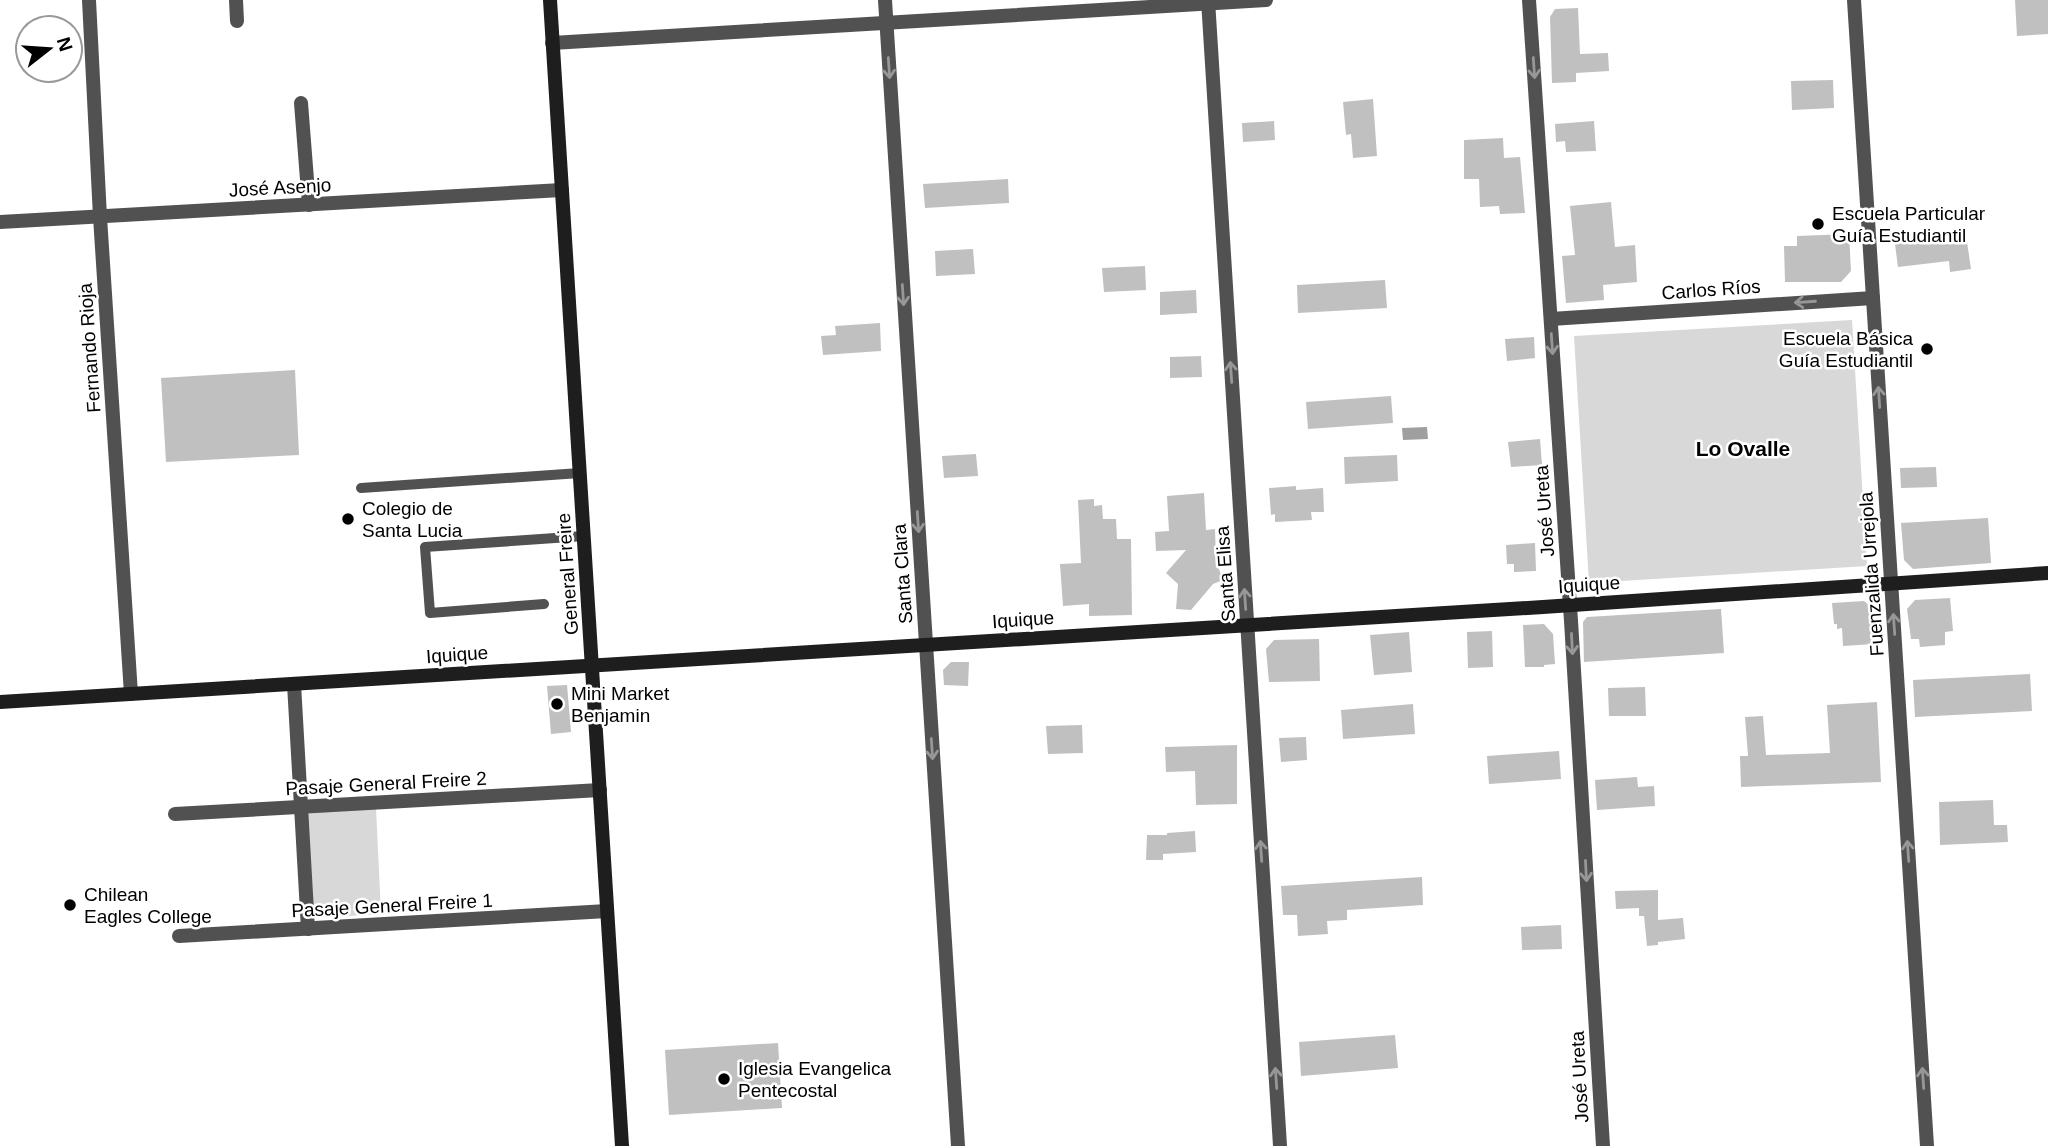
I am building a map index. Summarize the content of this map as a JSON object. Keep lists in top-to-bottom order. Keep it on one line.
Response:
{"streets":{"street":["José Asenjo","Carlos Ríos","Fernando Rioja","José Ureta","General Freire","Santa Clara","Santa Elisa","Fuenzalida Urrejola","Iquique","Pasaje General Freire 2","Pasaje General Freire 1"]},"crossings":[["José Asenjo","Fernando Rioja"],["José Asenjo","General Freire"],["Carlos Ríos","José Ureta"],["Carlos Ríos","Fuenzalida Urrejola"],["Fernando Rioja","Iquique"],["José Ureta","Iquique"],["General Freire","Iquique"],["General Freire","Pasaje General Freire 2"],["General Freire","Pasaje General Freire 1"],["Santa Clara","Iquique"],["Santa Elisa","Iquique"],["Fuenzalida Urrejola","Iquique"]],"one_way":["Carlos Ríos","José Ureta","Santa Clara","Santa Elisa","Fuenzalida Urrejola"],"districts":["Lo Ovalle"],"places":["Escuela Particular Guía Estudiantil","Escuela Básica Guía Estudiantil","Colegio de Santa Lucia","Mini Market Benjamin","Chilean Eagles College","Iglesia Evangelica Pentecostal"],"north":"right"}
